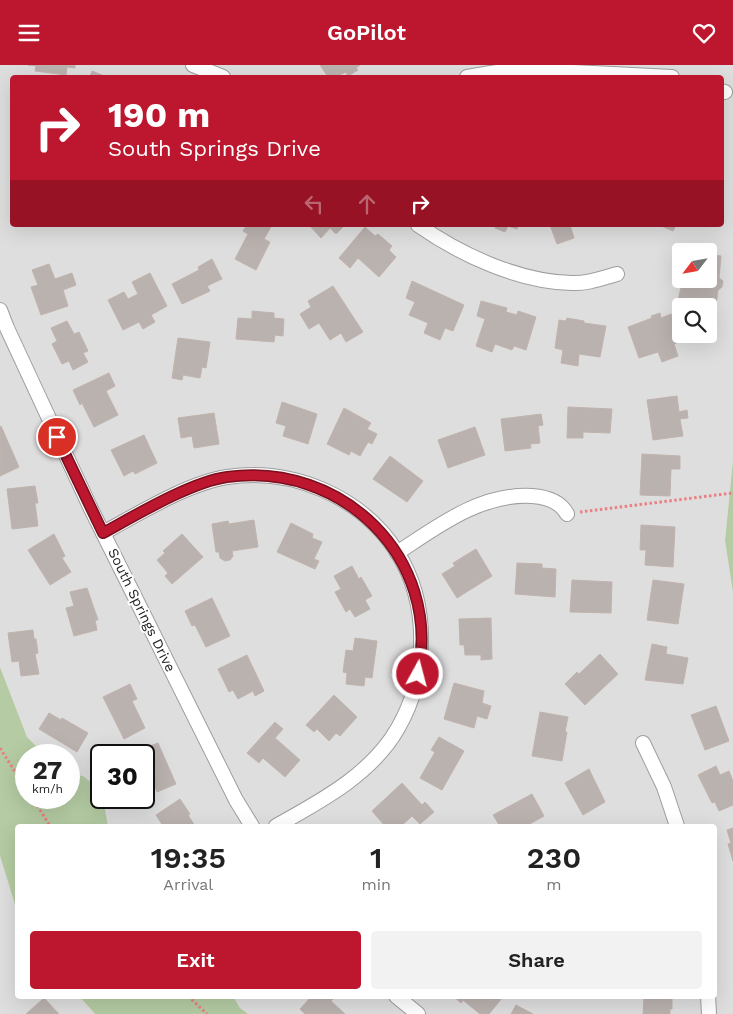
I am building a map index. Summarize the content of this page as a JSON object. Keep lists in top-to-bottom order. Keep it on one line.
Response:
{"streets":{"street":["South Springs Drive"]},"north":"bottom left","page":{"header":"GoPilot","turn":["190 m","South Springs Drive"],"speed":"27 km/h","limit":"30","eta":["19:35","Arrival","1","min","230","m"],"buttons":["Exit","Share"]}}
